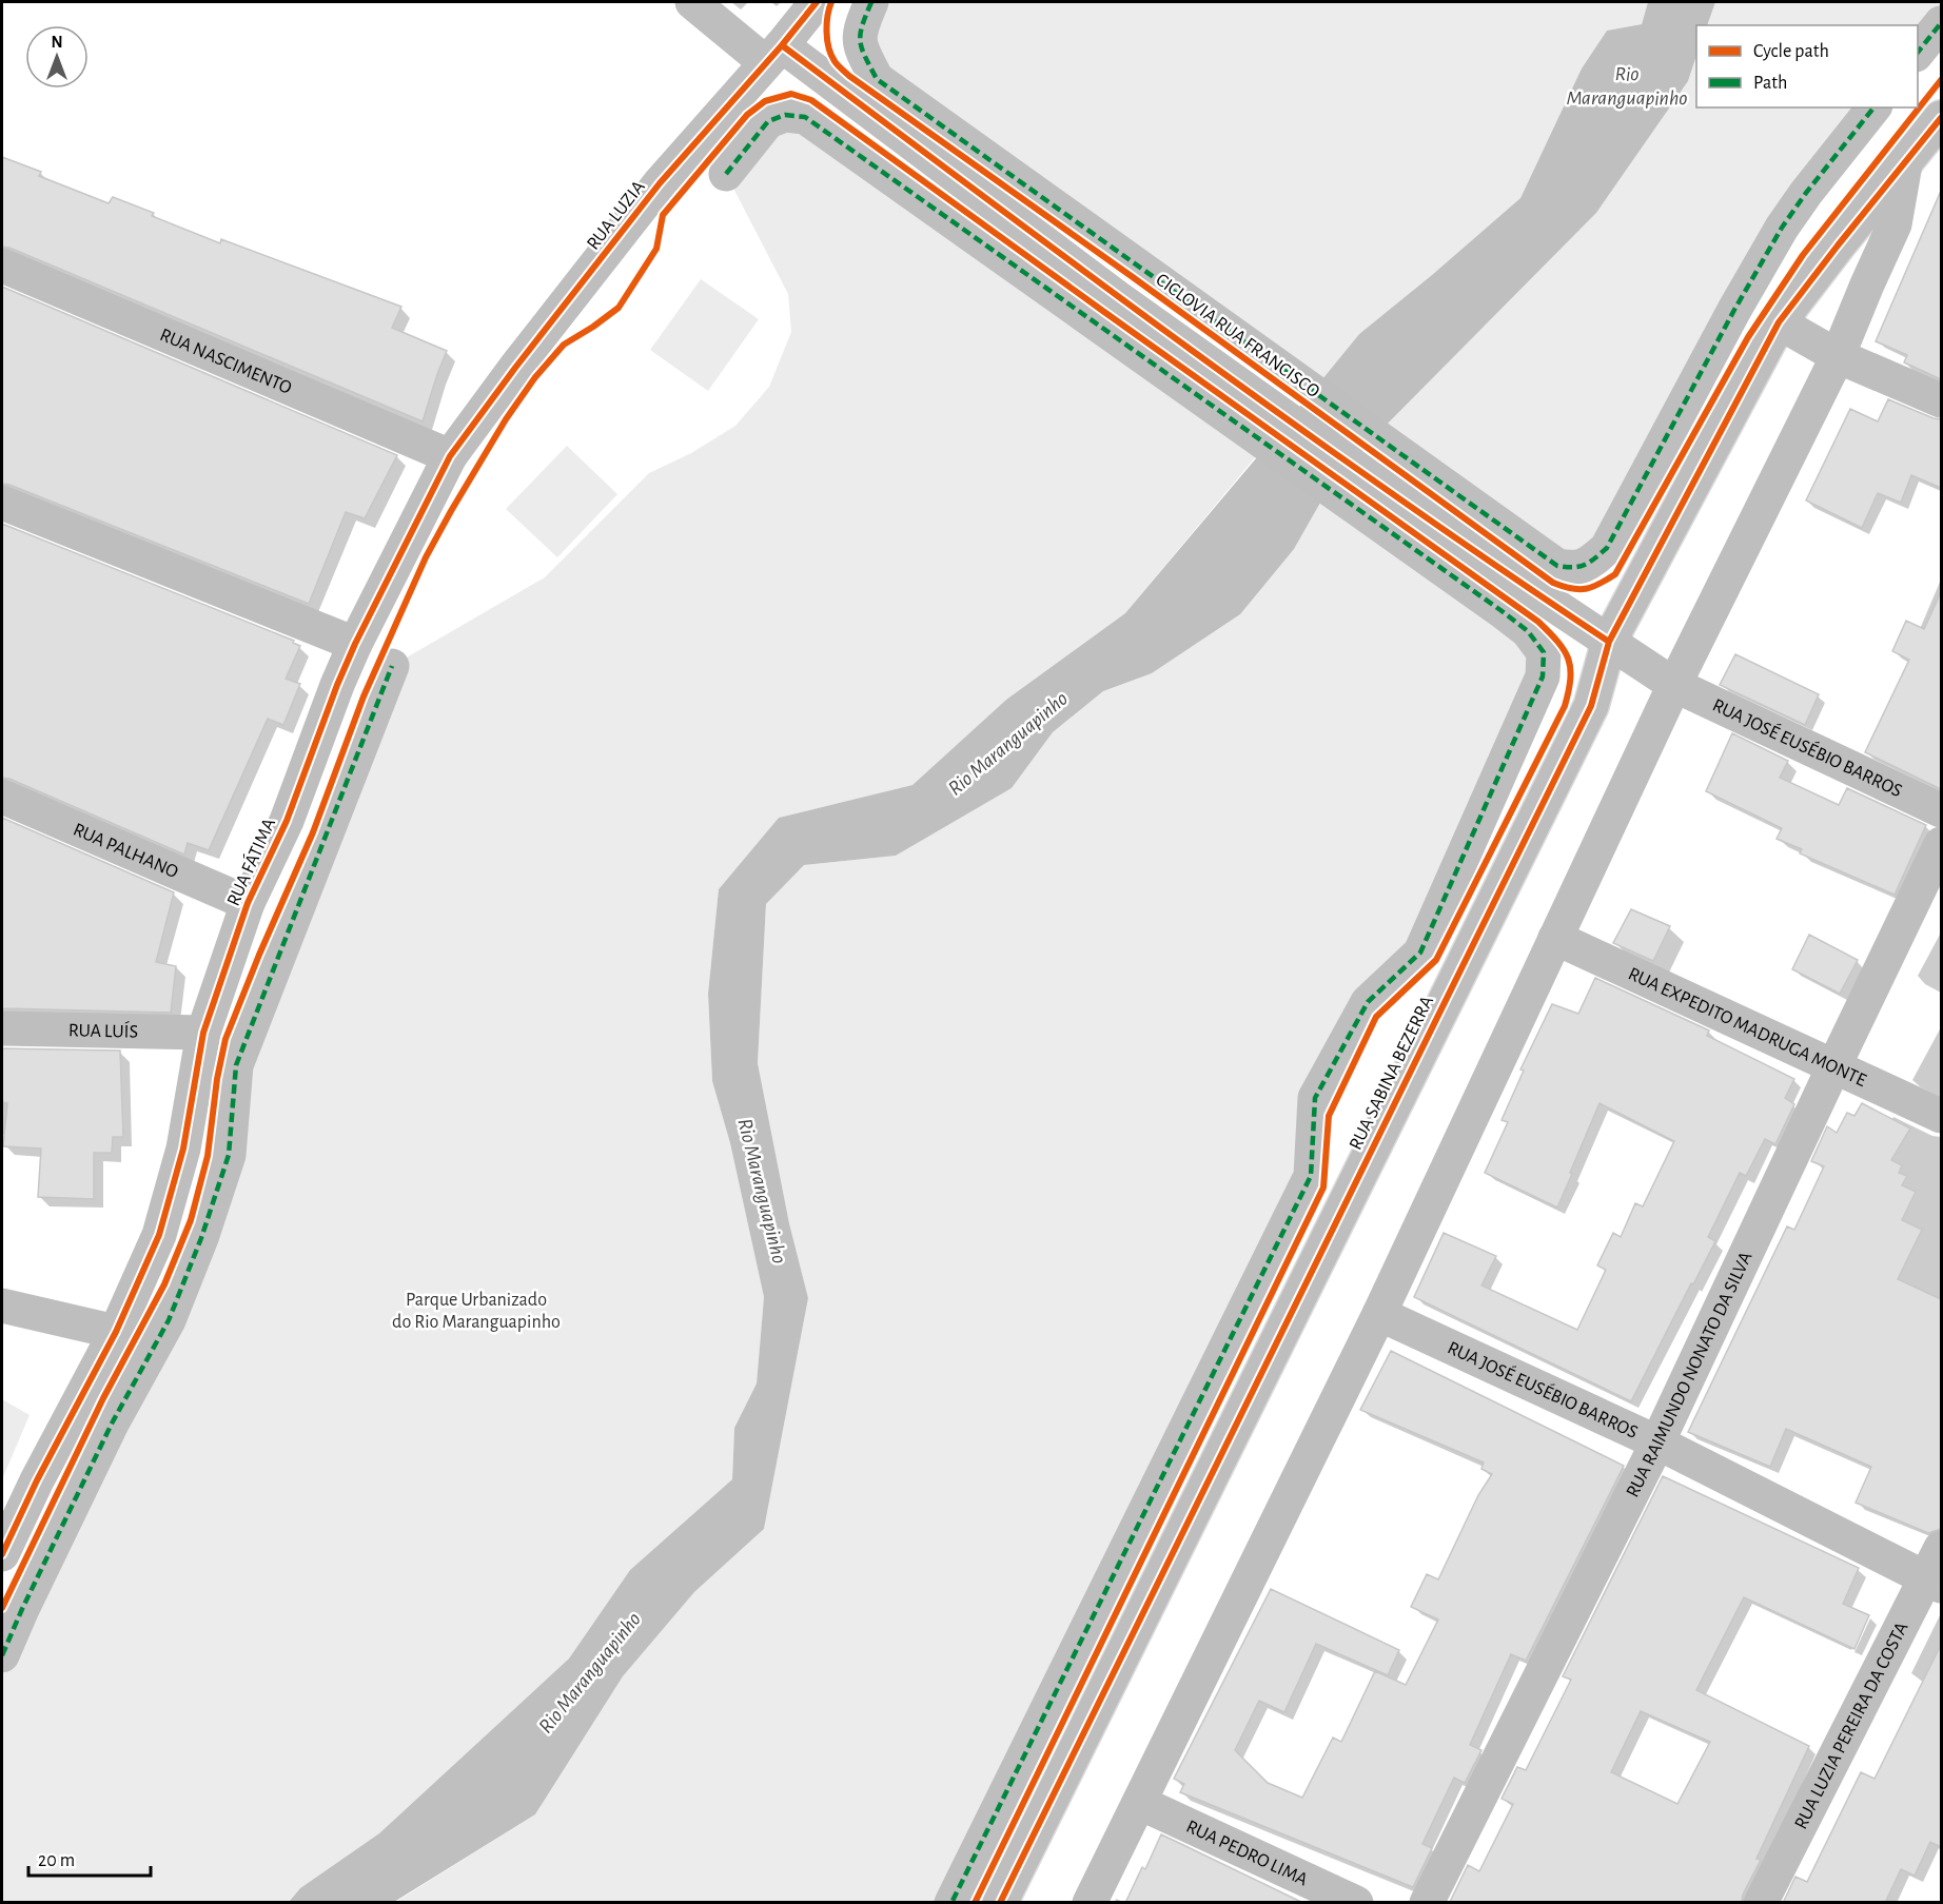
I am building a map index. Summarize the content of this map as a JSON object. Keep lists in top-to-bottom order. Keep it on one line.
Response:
{"streets":{"street":["RUA LUZIA","RUA NASCIMENTO","RUA JOSÉ EUSÉBIO BARROS","RUA PALHANO","RUA FÁTIMA","RUA EXPEDITO MADRUGA MONTE","RUA LUÍS","RUA SABINA BEZERRA","RUA RAIMUNDO NONATO DA SILVA","RUA LUZIA PEREIRA DA COSTA","RUA PEDRO LIMA"],"cycle path":["CICLOVIA RUA FRANCISCO"]},"crossings":[["RUA LUZIA","RUA NASCIMENTO"],["RUA LUZIA","RUA FÁTIMA"],["RUA NASCIMENTO","RUA FÁTIMA"],["RUA JOSÉ EUSÉBIO BARROS","RUA SABINA BEZERRA"],["RUA JOSÉ EUSÉBIO BARROS","RUA RAIMUNDO NONATO DA SILVA"],["RUA JOSÉ EUSÉBIO BARROS","RUA LUZIA PEREIRA DA COSTA"],["RUA PALHANO","RUA FÁTIMA"],["RUA FÁTIMA","RUA LUÍS"],["RUA EXPEDITO MADRUGA MONTE","RUA RAIMUNDO NONATO DA SILVA"]],"water":["Rio Maranguapinho"],"parks":["Parque Urbanizado do Rio Maranguapinho"],"legend":["Cycle path","Path"],"scale_bar":"20 m","north":"top"}
